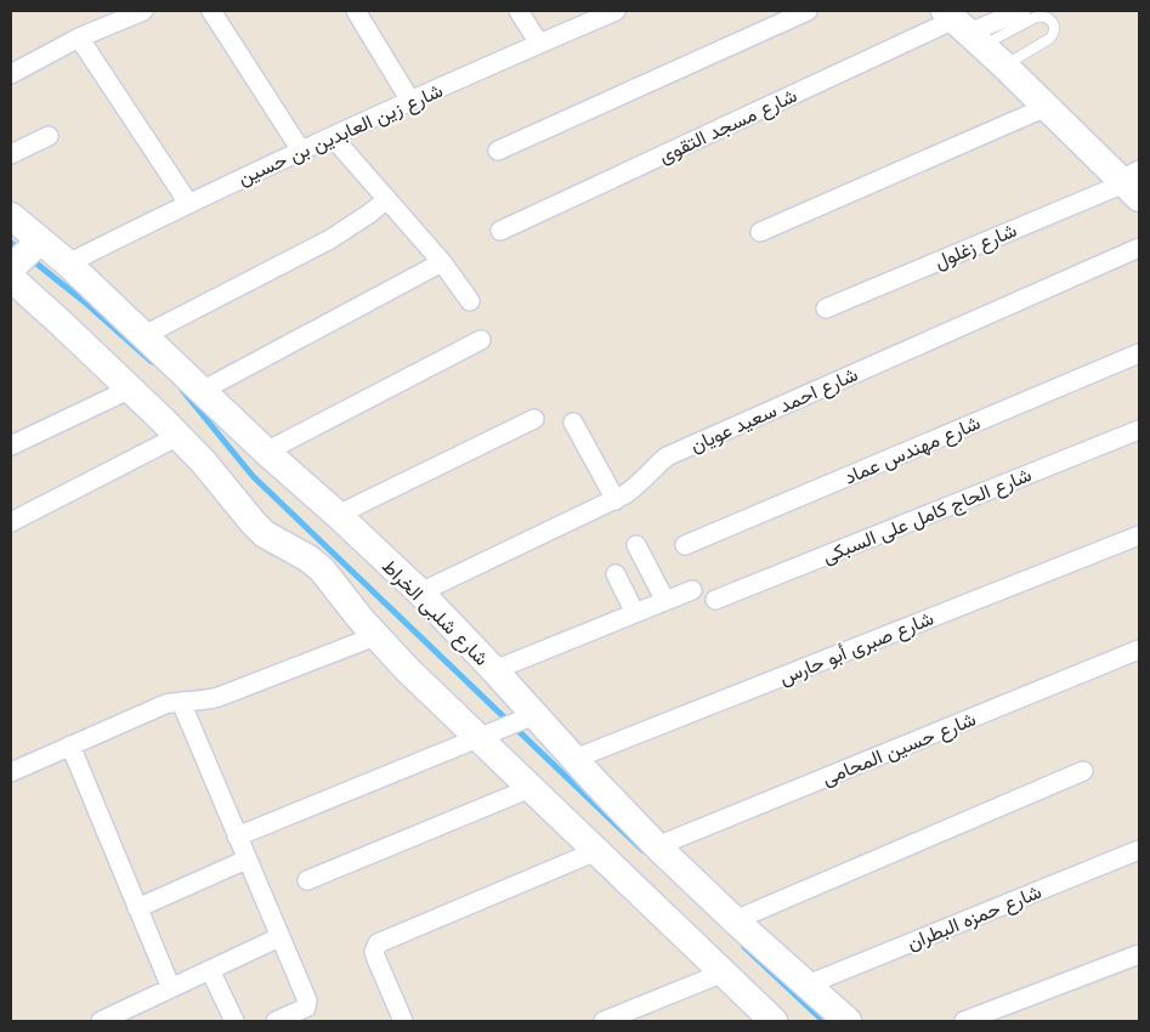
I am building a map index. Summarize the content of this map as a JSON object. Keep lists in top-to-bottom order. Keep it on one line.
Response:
{"streets":{"street":["شارع مسجد التقوى","شارع زين العابدين بن حسين","شارع زغلول","شارع احمد سعيد عويان","شارع مهندس عماد","شارع الحاج كامل على السبكى","شارع شلبى الخراط","شارع صبرى أبو حارس","شارع حسين المحامى","شارع حمزه البطران"]},"crossings":[["شارع مسجد التقوى","شارع زغلول"],["شارع زين العابدين بن حسين","شارع شلبى الخراط"],["شارع احمد سعيد عويان","شارع شلبى الخراط"],["شارع شلبى الخراط","شارع صبرى أبو حارس"],["شارع شلبى الخراط","شارع حسين المحامى"],["شارع شلبى الخراط","شارع حمزه البطران"]]}
